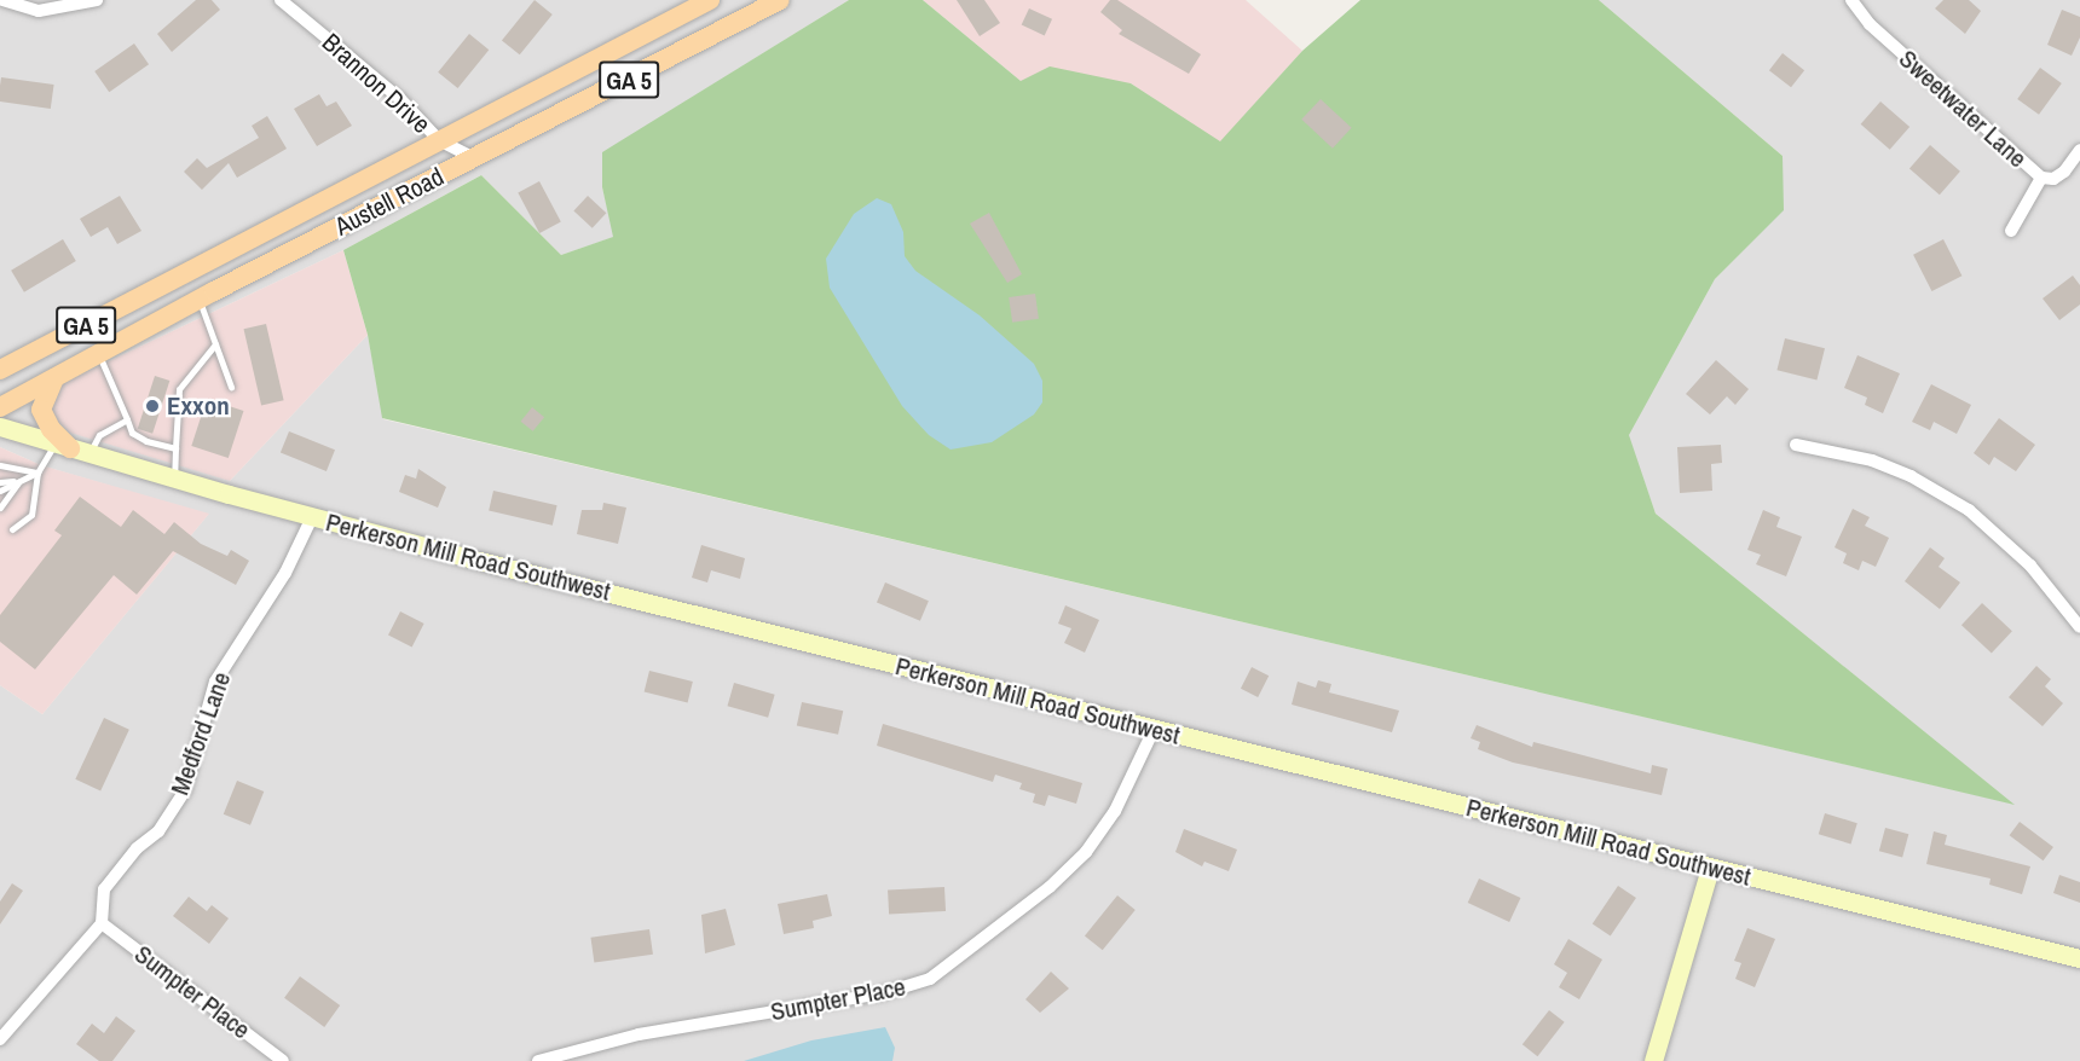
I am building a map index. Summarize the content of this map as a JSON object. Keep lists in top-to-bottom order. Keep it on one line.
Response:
{"streets":{"main road":["GA 5","Austell Road"],"street":["Brannon Drive","Sweetwater Lane","Perkerson Mill Road Southwest","Medford Lane","Sumpter Place"]},"crossings":[["Brannon Drive","Austell Road"],["Perkerson Mill Road Southwest","Medford Lane"],["Perkerson Mill Road Southwest","Sumpter Place"],["Medford Lane","Sumpter Place"]],"places":["Exxon"]}
